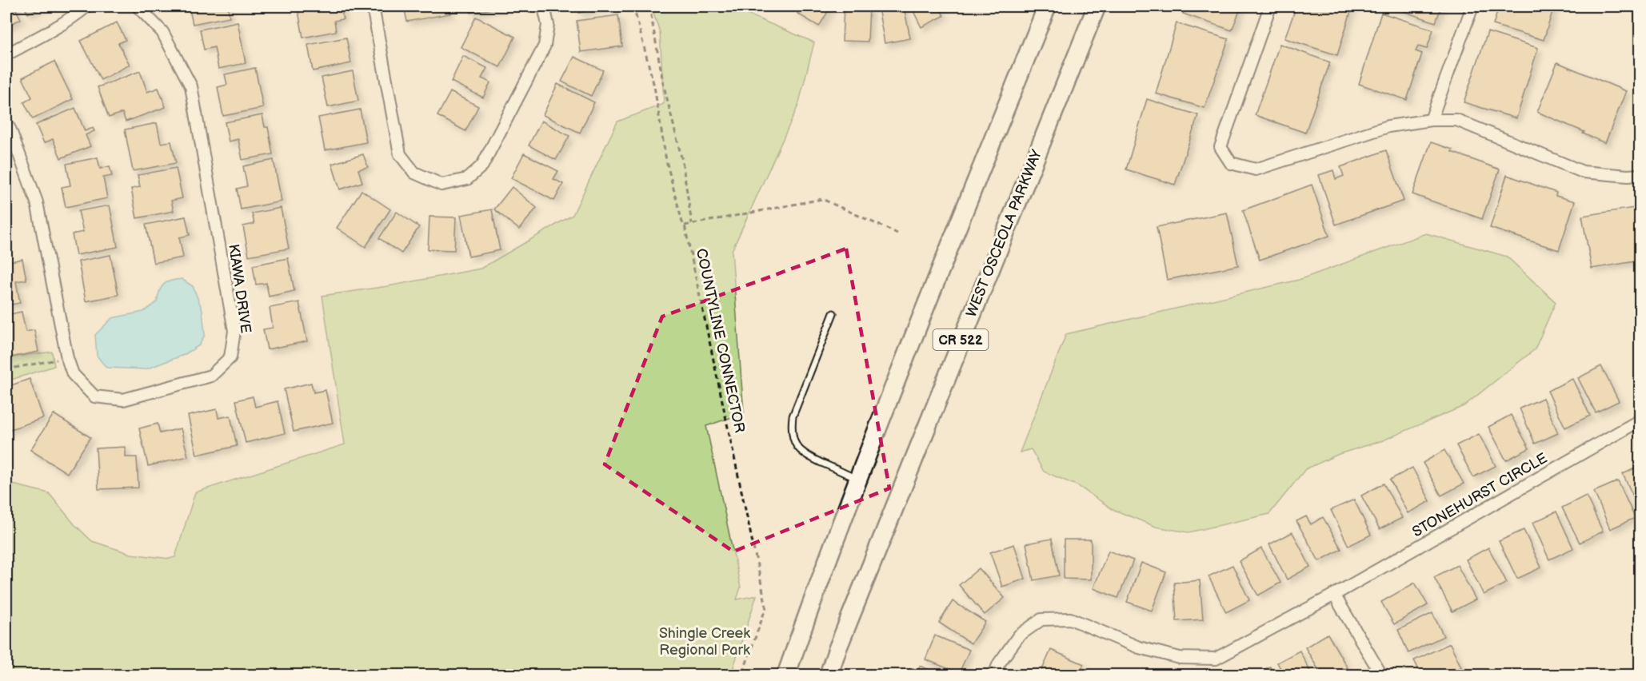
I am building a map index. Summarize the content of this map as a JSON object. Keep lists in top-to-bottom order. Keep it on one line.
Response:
{"streets":{"main road":["WEST OSCEOLA PARKWAY","CR 522"],"street":["KIAWA DRIVE","STONEHURST CIRCLE"],"path":["COUNTYLINE CONNECTOR"]},"parks":["Shingle Creek Regional Park"]}
